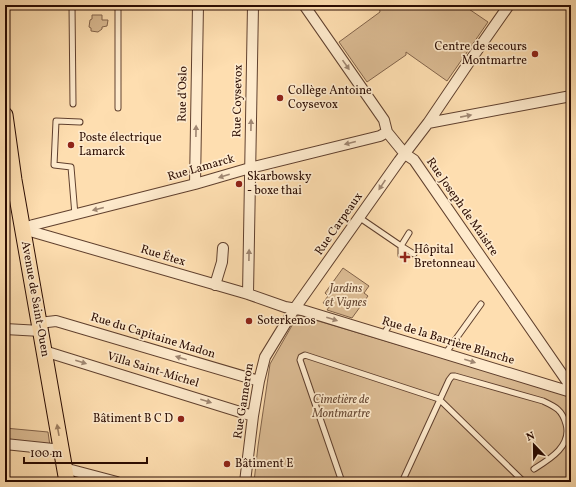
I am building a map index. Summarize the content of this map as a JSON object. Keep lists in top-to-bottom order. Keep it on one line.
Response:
{"streets":{"main road":["Avenue de Saint-Ouen"],"street":["Rue d'Oslo","Rue Coysevox","Rue Lamarck","Rue Joseph de Maistre","Rue Carpeaux","Rue Étex","Rue du Capitaine Madon","Rue de la Barrière Blanche","Villa Saint-Michel","Rue Ganneron"]},"crossings":[["Rue d'Oslo","Rue Lamarck"],["Rue Coysevox","Rue Lamarck"],["Rue Coysevox","Rue Étex"],["Rue Lamarck","Rue Joseph de Maistre"],["Rue Lamarck","Rue Étex"],["Rue Lamarck","Avenue de Saint-Ouen"],["Rue Joseph de Maistre","Rue Carpeaux"],["Rue Carpeaux","Rue Étex"],["Rue Carpeaux","Rue de la Barrière Blanche"],["Rue Carpeaux","Rue Ganneron"],["Rue Étex","Avenue de Saint-Ouen"],["Rue Étex","Rue de la Barrière Blanche"],["Rue Étex","Rue Ganneron"],["Avenue de Saint-Ouen","Rue du Capitaine Madon"],["Avenue de Saint-Ouen","Villa Saint-Michel"],["Rue du Capitaine Madon","Rue Ganneron"],["Rue de la Barrière Blanche","Rue Ganneron"],["Villa Saint-Michel","Rue Ganneron"]],"one_way":["Rue d'Oslo","Rue Coysevox","Rue Lamarck","Rue du Capitaine Madon","Rue de la Barrière Blanche","Villa Saint-Michel"],"parks":["Jardins et Vignes","Cimetière de Montmartre"],"places":{"other":["Centre de secours Montmartre","Collège Antoine Coysevox","Poste électrique Lamarck","Skarbowsky - boxe thai","Soterkenos","Bâtiment B C D","Bâtiment E"],"health":["Hôpital Bretonneau"]},"scale_bar":"100 m","north":"top"}
